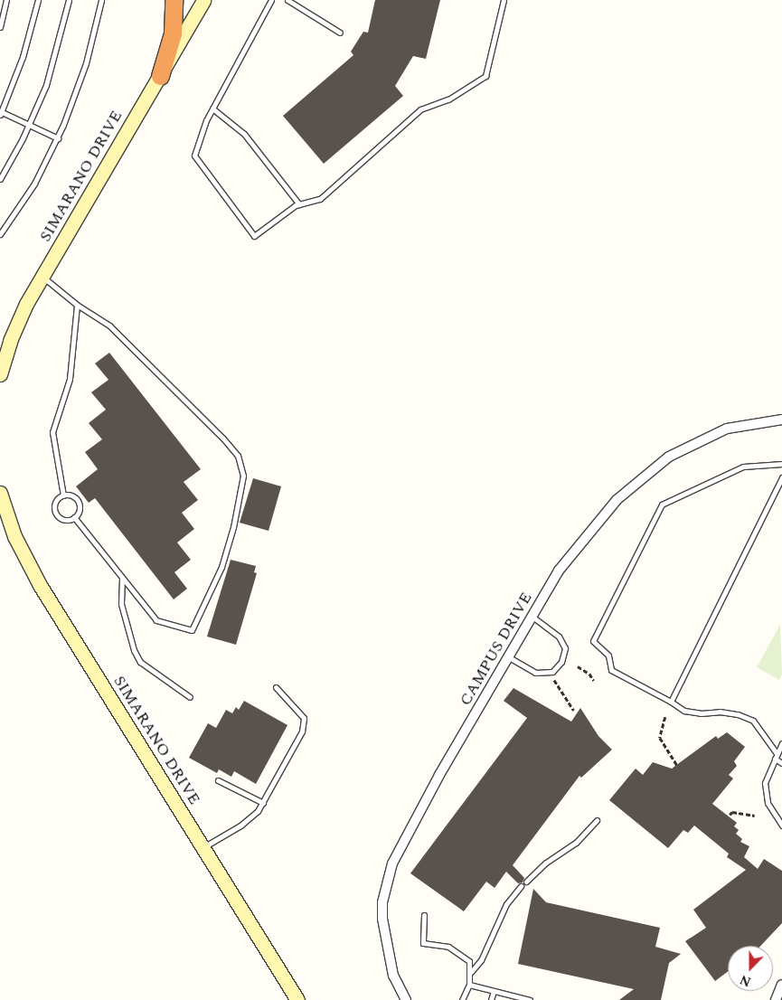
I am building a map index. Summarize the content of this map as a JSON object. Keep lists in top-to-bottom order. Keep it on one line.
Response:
{"streets":{"street":["SIMARANO DRIVE","CAMPUS DRIVE"]},"north":"bottom"}
